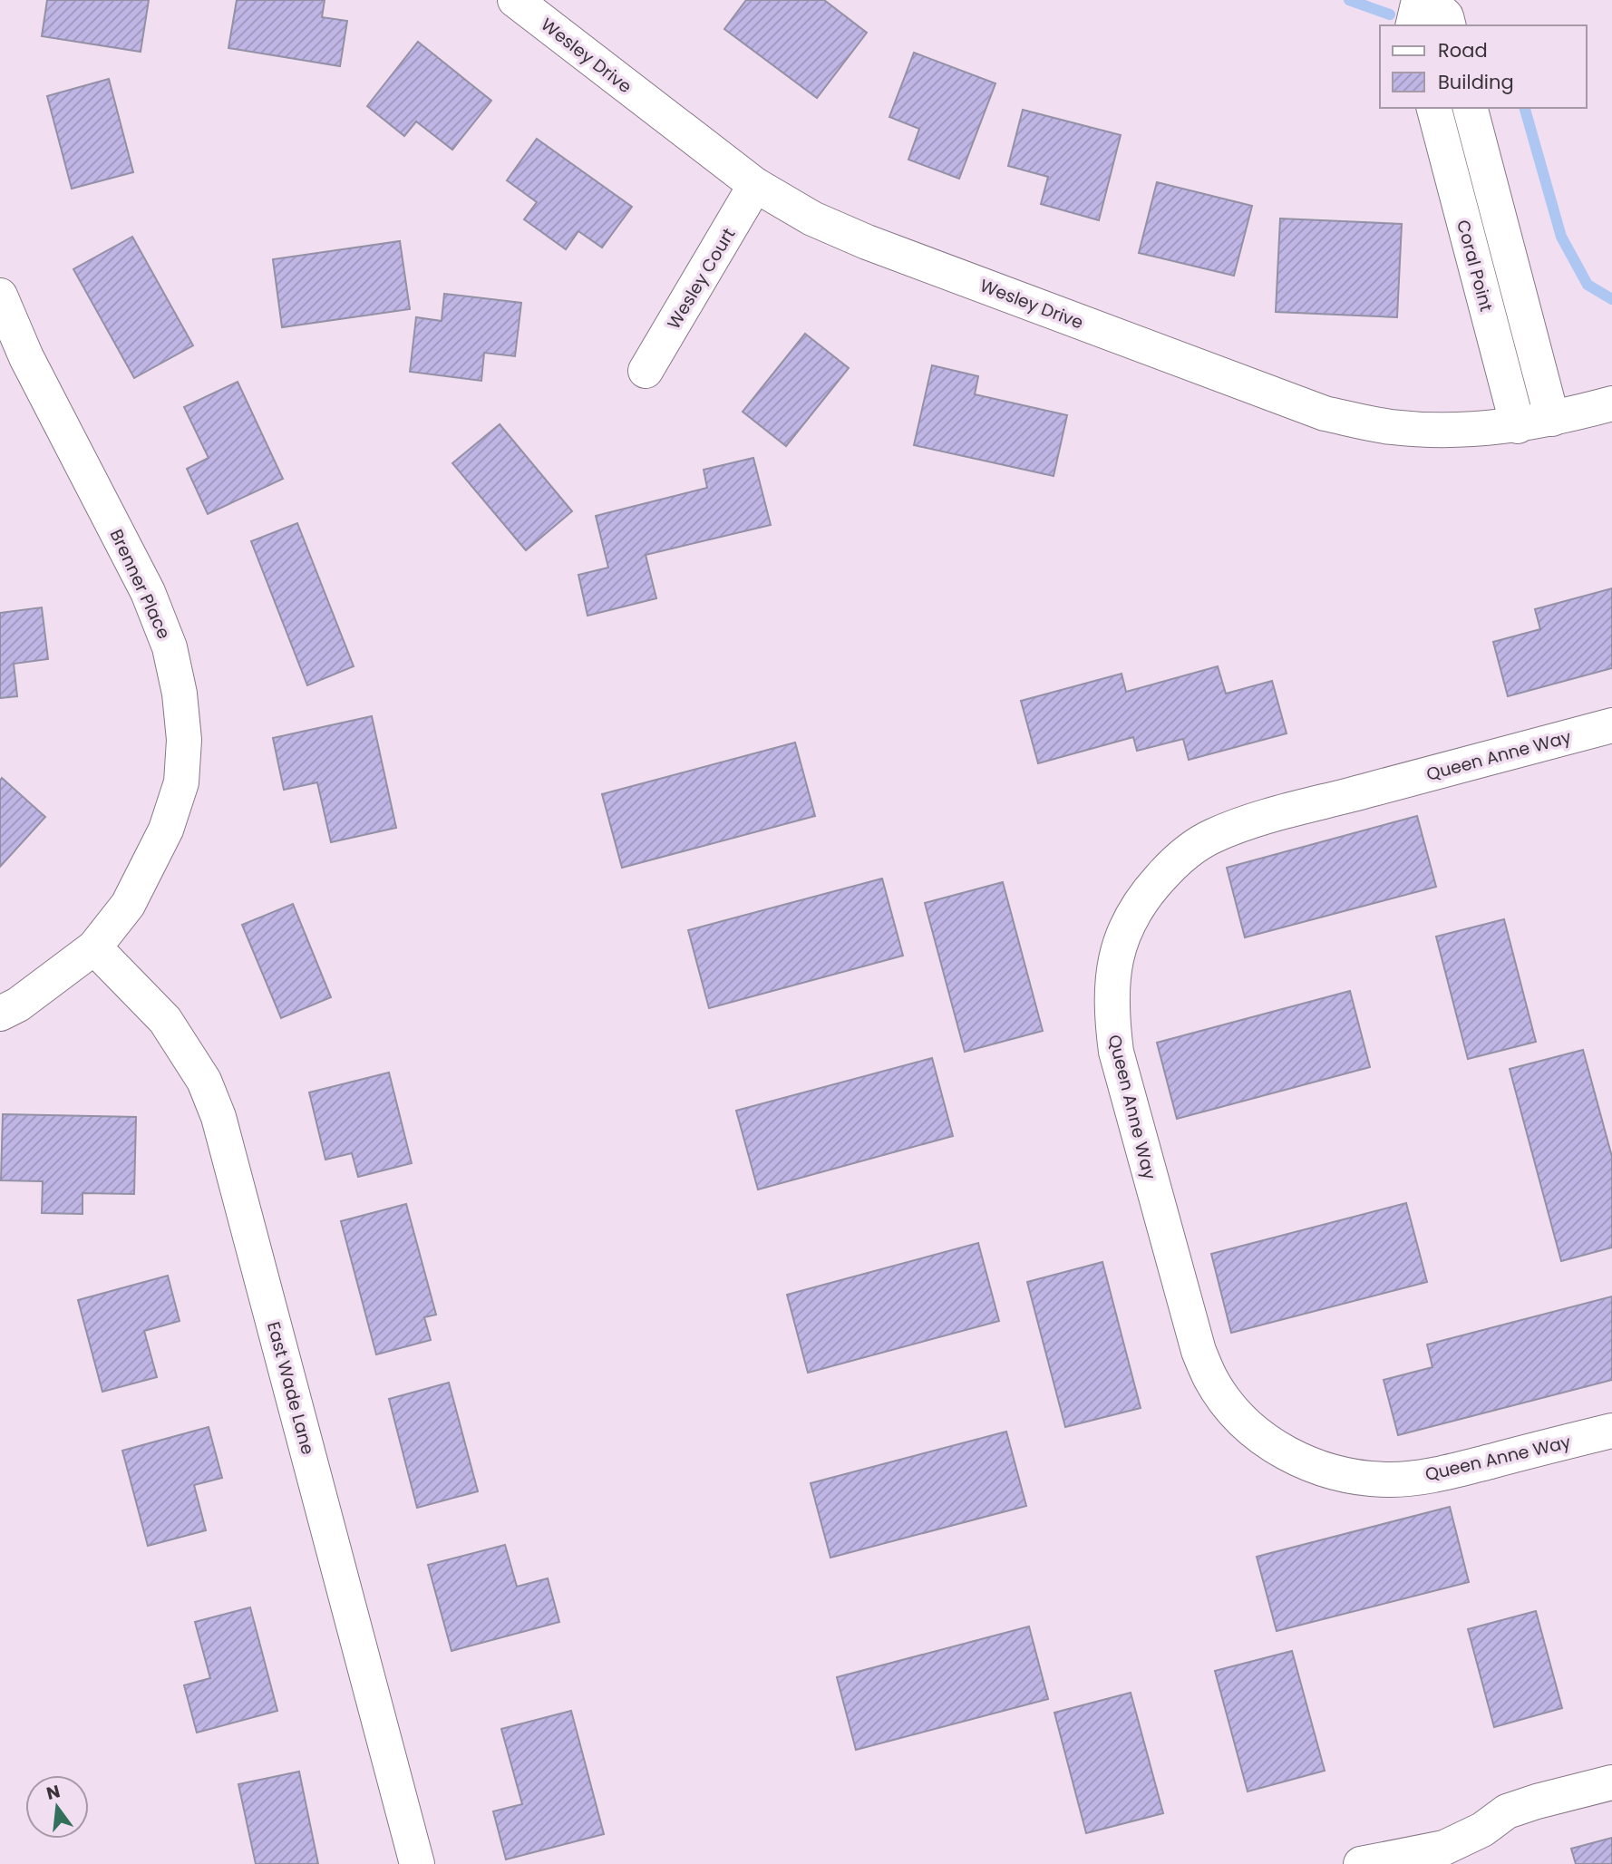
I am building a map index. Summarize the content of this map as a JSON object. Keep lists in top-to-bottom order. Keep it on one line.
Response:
{"streets":{"street":["Wesley Drive","Coral Point","Wesley Court","Brenner Place","Queen Anne Way","East Wade Lane"]},"crossings":[["Wesley Drive","Coral Point"],["Wesley Drive","Wesley Court"],["Brenner Place","East Wade Lane"]],"legend":["Road","Building"],"north":"top"}
